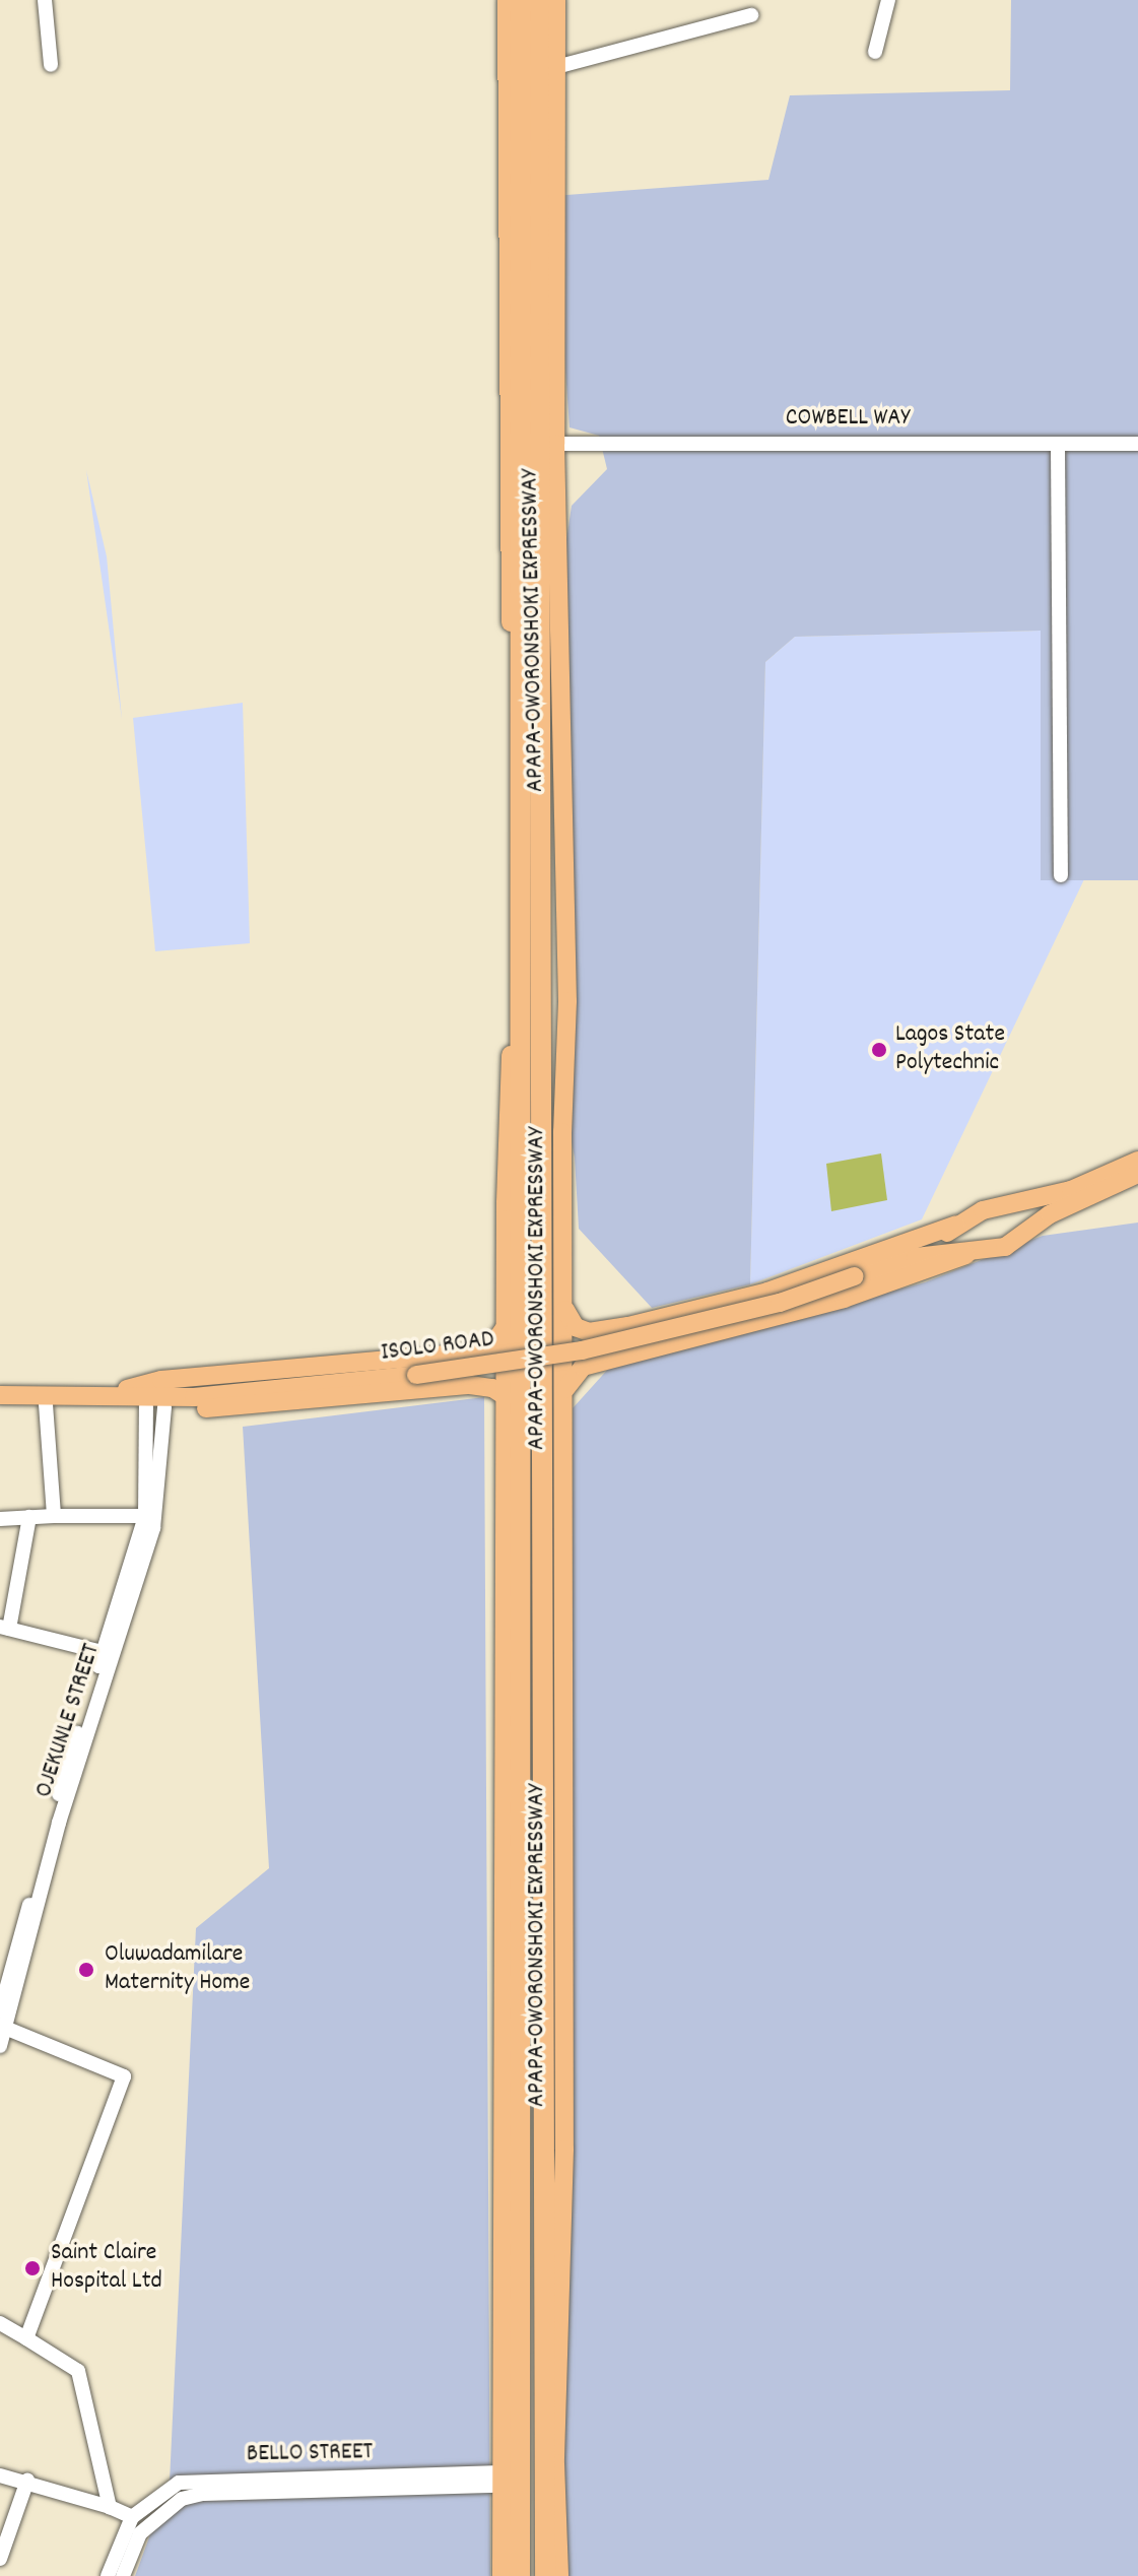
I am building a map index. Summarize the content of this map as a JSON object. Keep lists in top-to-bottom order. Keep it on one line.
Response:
{"streets":{"highway":["APAPA-OWORONSHOKI EXPRESSWAY"],"main road":["ISOLO ROAD"],"street":["COWBELL WAY","OJEKUNLE STREET","BELLO STREET"]},"crossings":[["COWBELL WAY","APAPA-OWORONSHOKI EXPRESSWAY"],["APAPA-OWORONSHOKI EXPRESSWAY","BELLO STREET"]],"places":["Lagos State Polytechnic","Oluwadamilare Maternity Home","Saint Claire Hospital Ltd"]}
